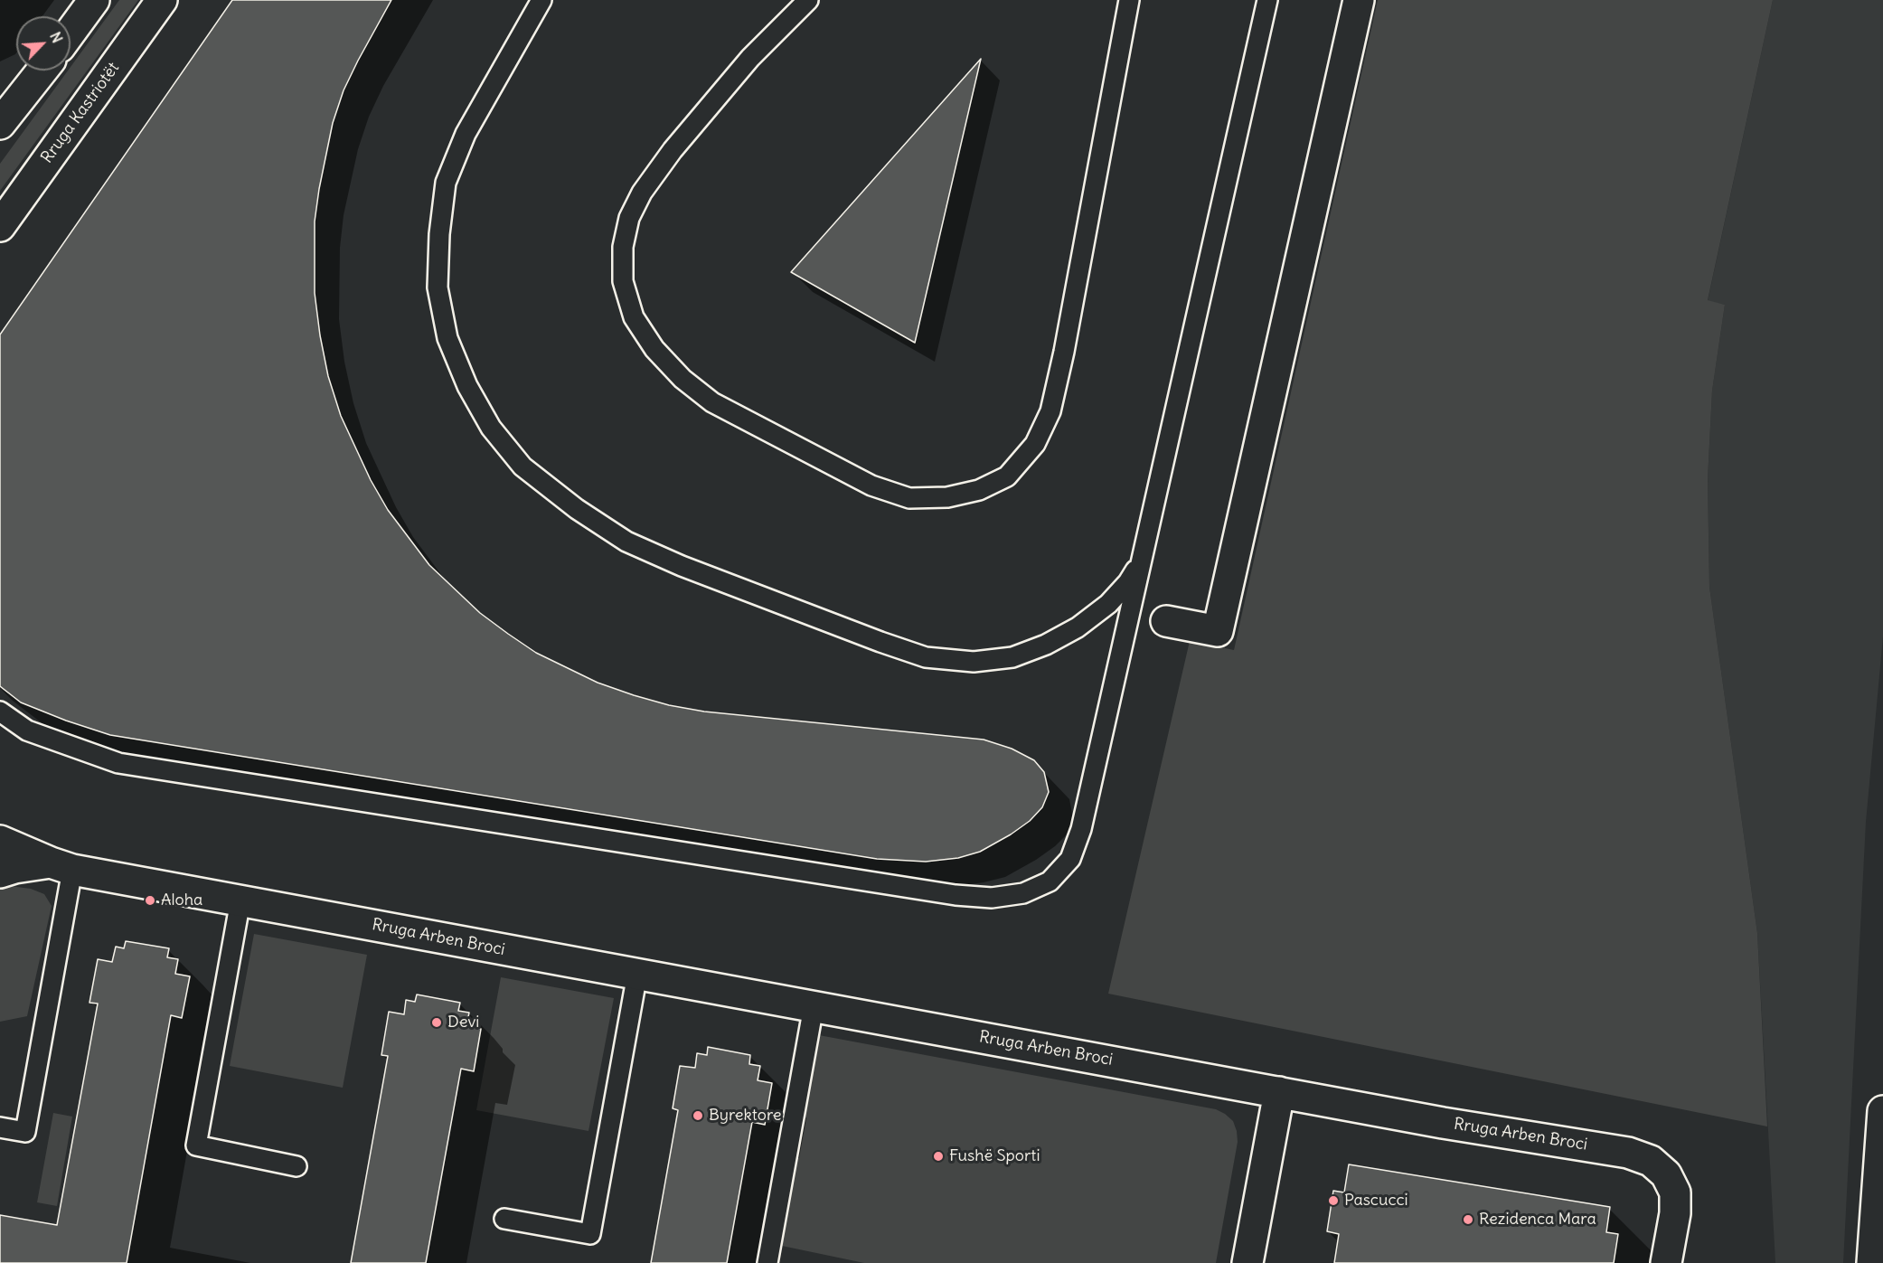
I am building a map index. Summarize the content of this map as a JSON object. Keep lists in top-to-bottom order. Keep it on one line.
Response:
{"streets":{"street":["Rruga Kastriotët","Rruga Arben Broci"]},"places":["Aloha","Devi","Byrektore","Fushë Sporti","Pascucci","Rezidenca Mara"],"north":"top right"}
